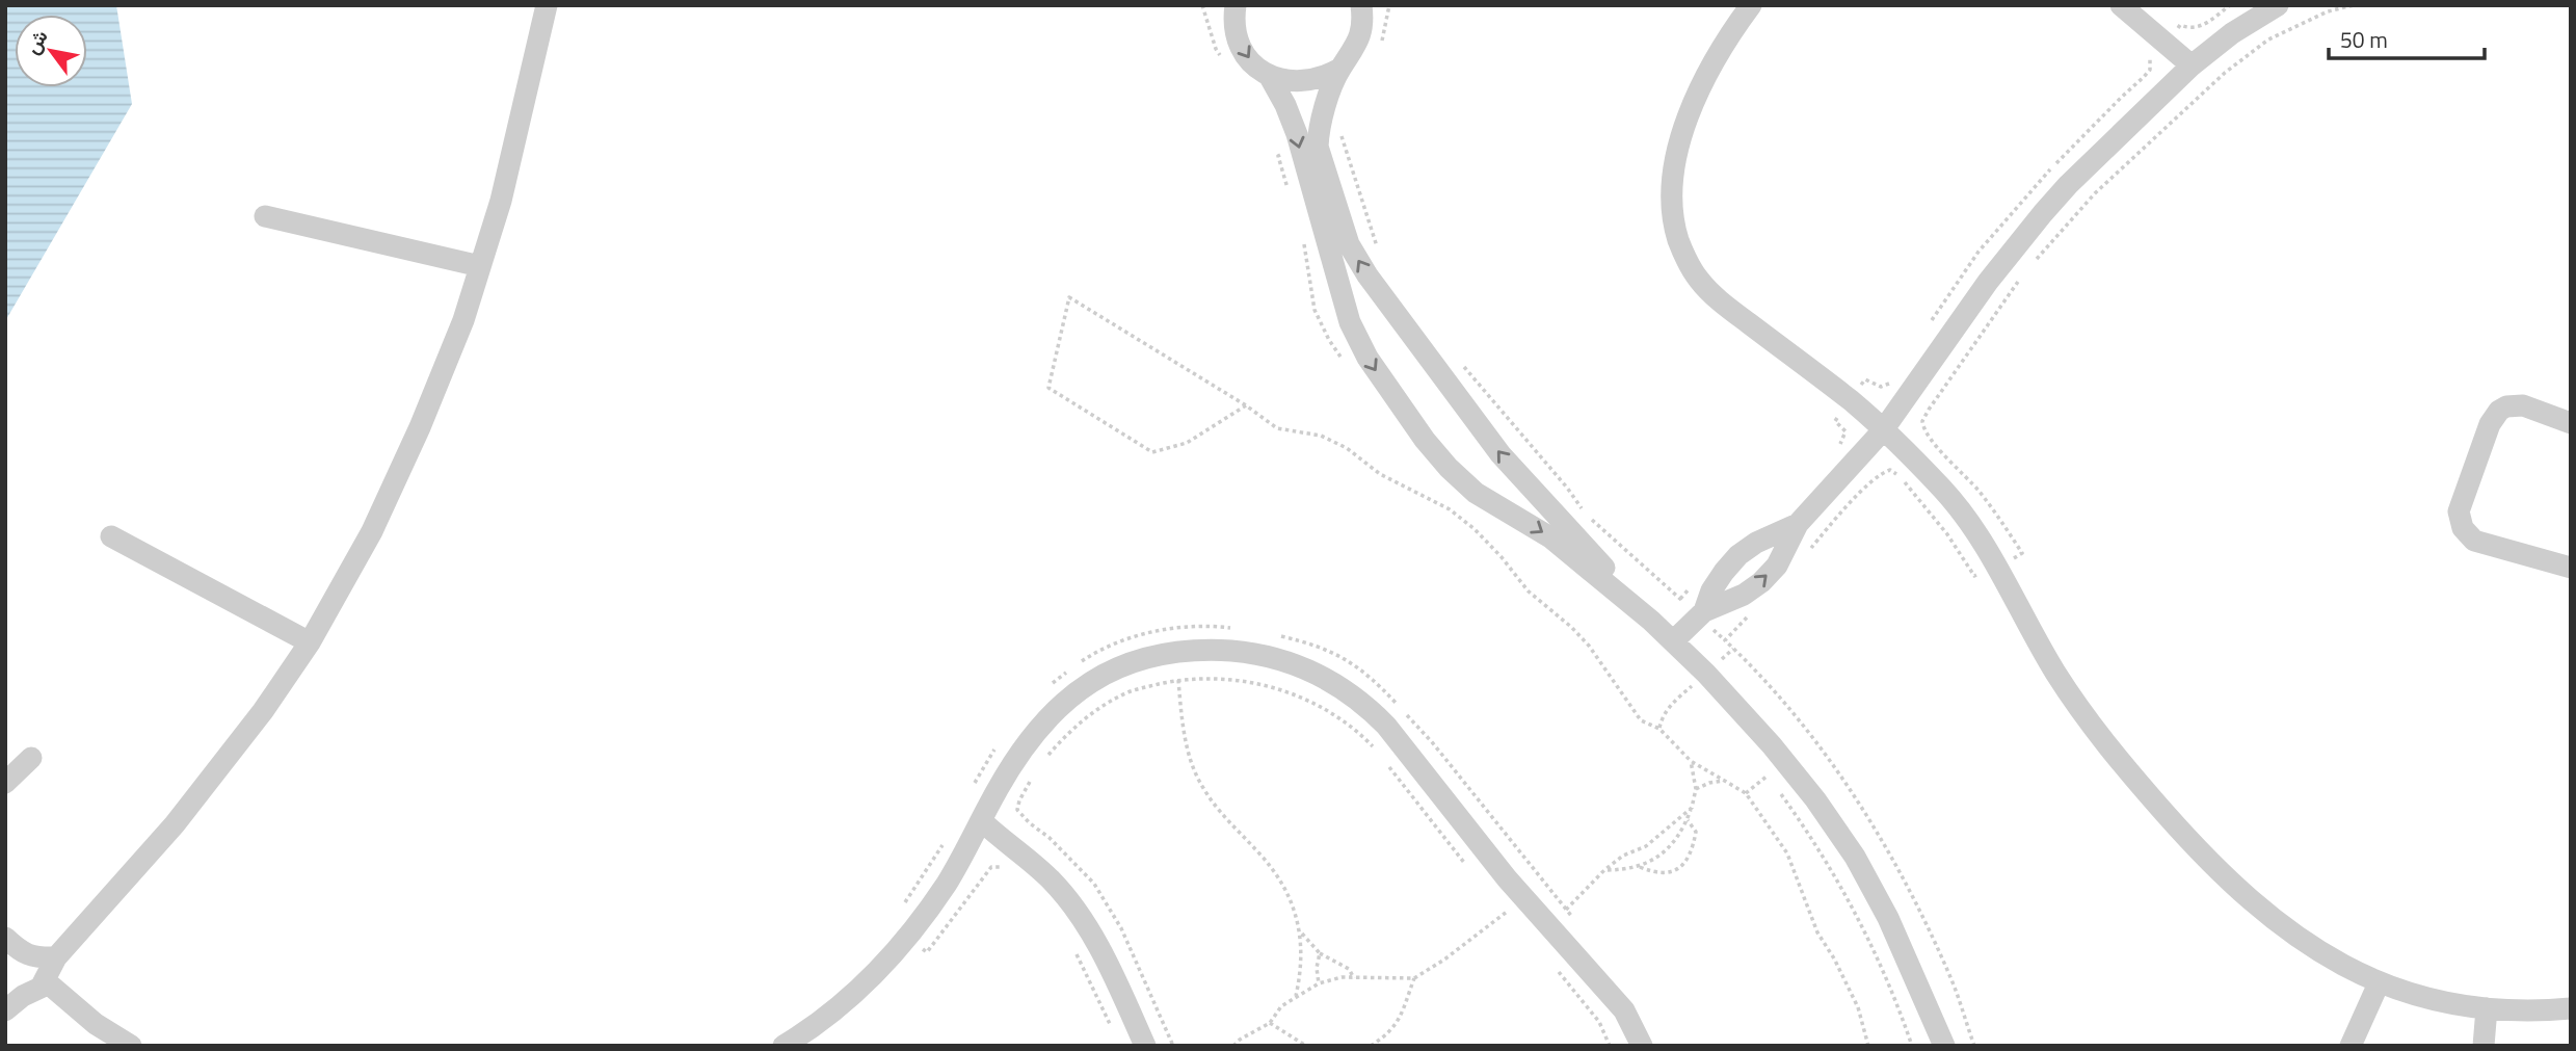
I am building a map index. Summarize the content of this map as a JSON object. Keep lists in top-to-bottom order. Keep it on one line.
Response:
{"scale_bar":"50 m","north":"top left"}
